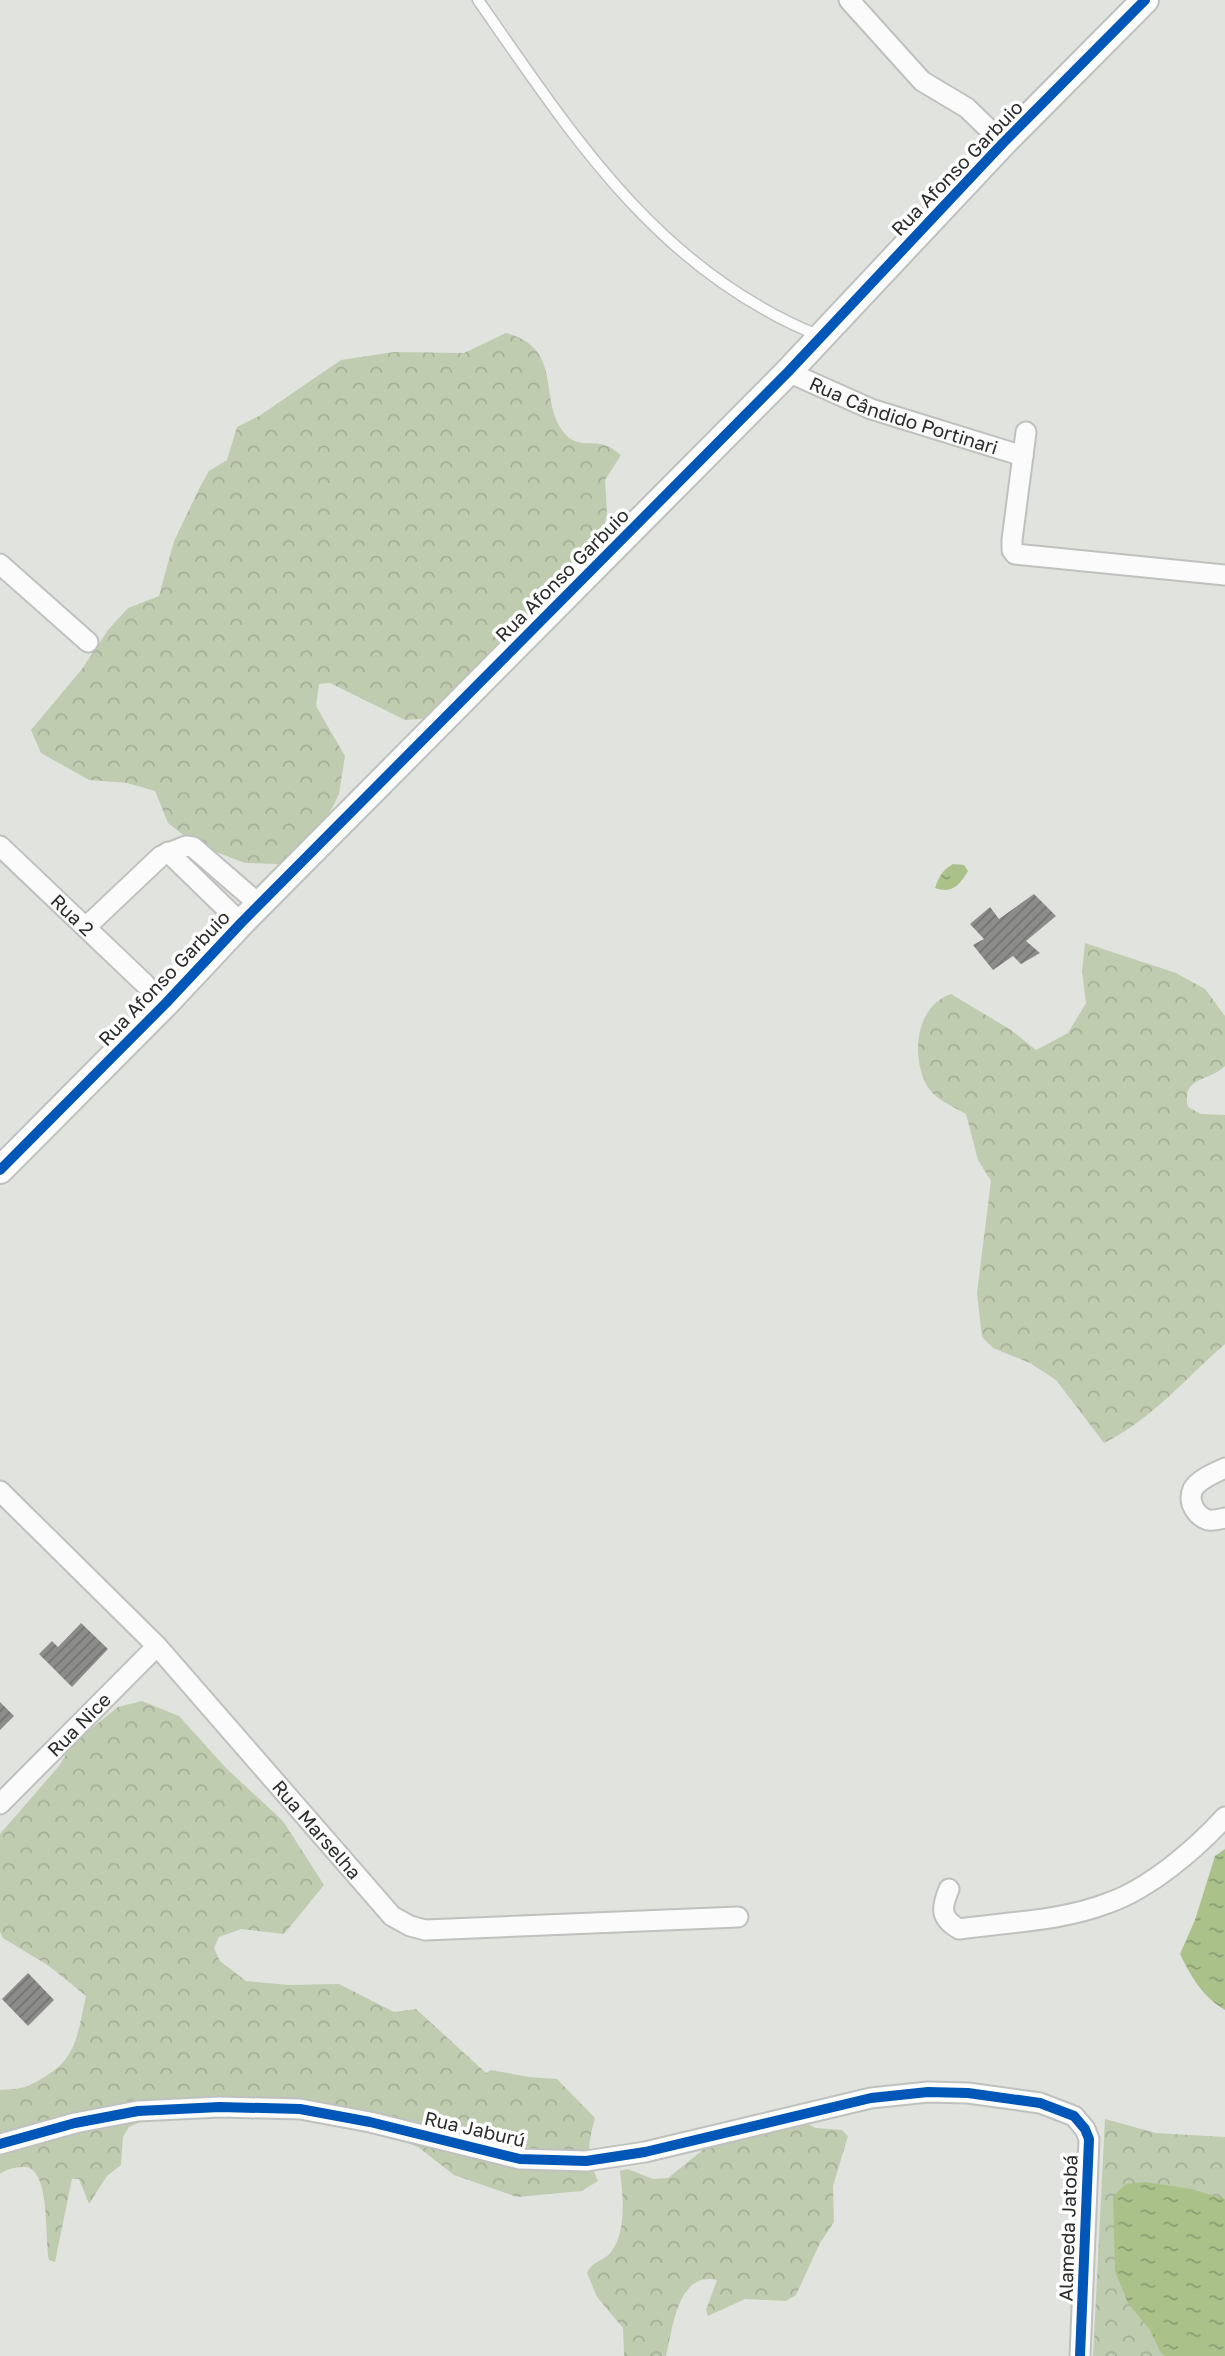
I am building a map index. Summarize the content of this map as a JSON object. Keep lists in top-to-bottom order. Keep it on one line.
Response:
{"streets":{"street":["Rua Afonso Garbuio","Rua Cândido Portinari","Rua 2","Rua Nice","Rua Marselha","Rua Jaburú","Alameda Jatobá"]},"crossings":[["Rua Afonso Garbuio","Rua Cândido Portinari"],["Rua Nice","Rua Marselha"],["Rua Jaburú","Alameda Jatobá"]]}
